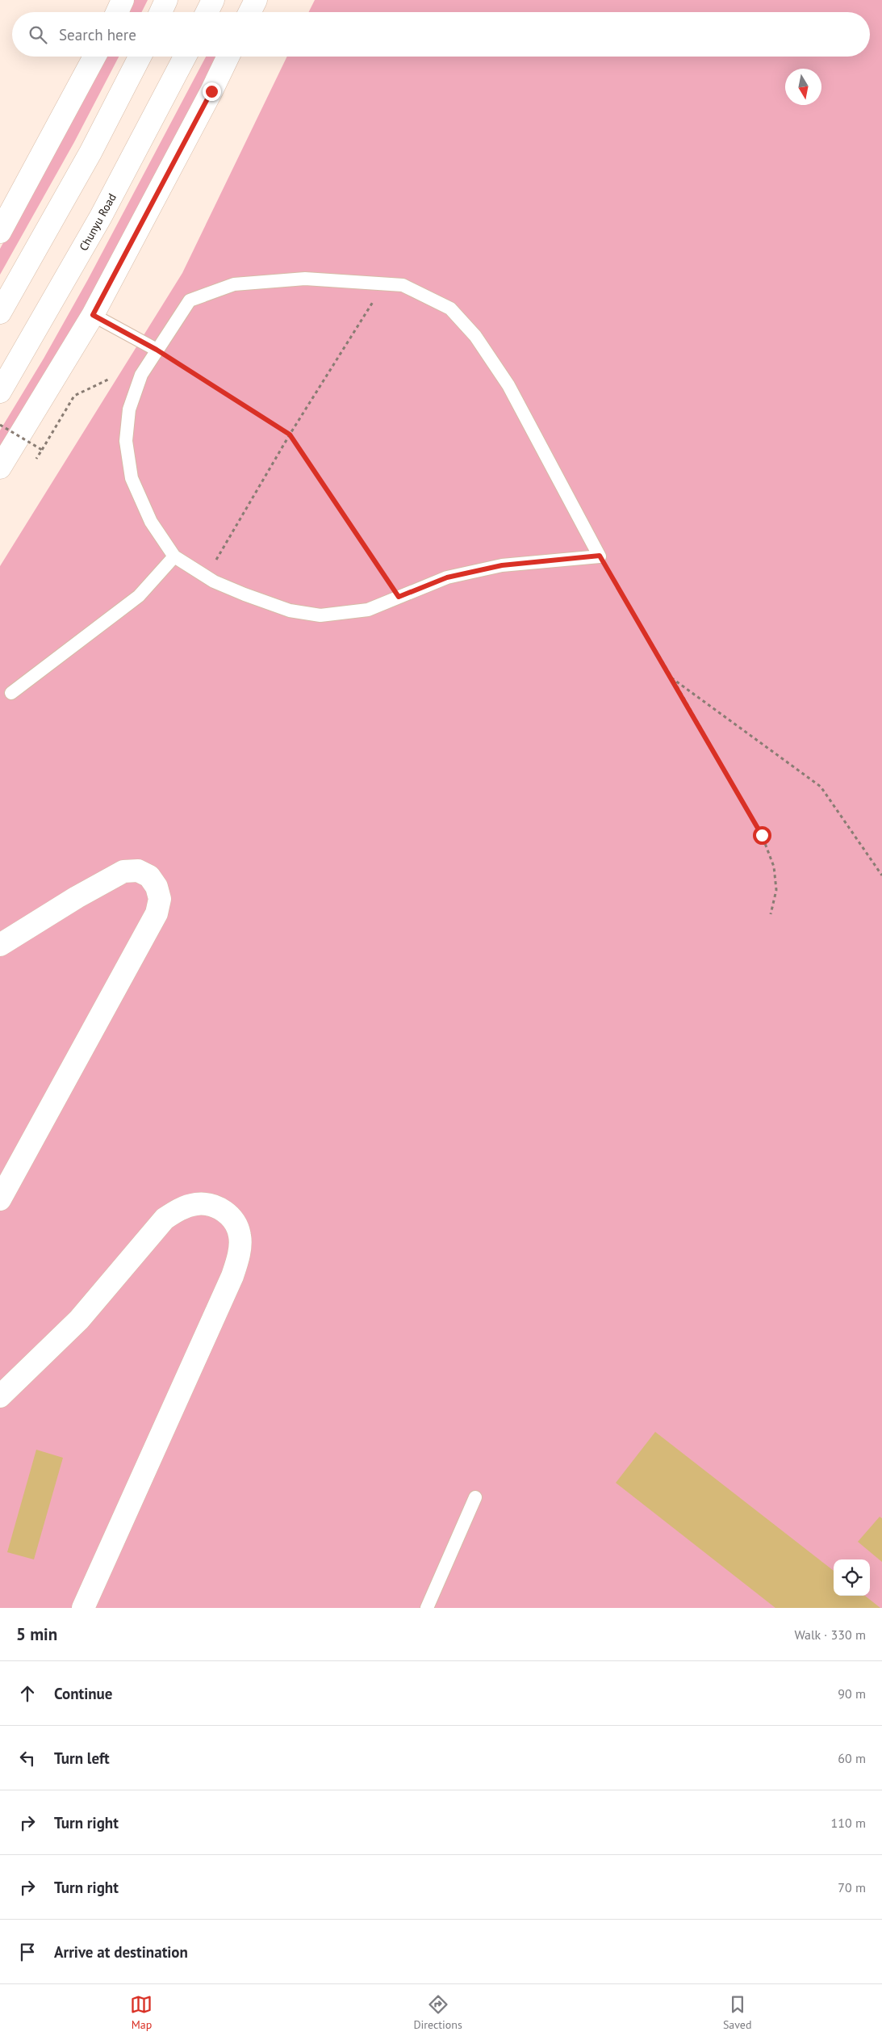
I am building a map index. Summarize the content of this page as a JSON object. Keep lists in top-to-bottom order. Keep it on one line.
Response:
{"streets":{"street":["Chunyu Road"]},"north":"bottom","page":{"search":"Search here","heading":["5 min","Walk · 330 m"],"list":[["Continue","90 m"],["Turn left","60 m"],["Turn right","110 m"],["Turn right","70 m"],"Arrive at destination"],"nav":["Map","Directions","Saved"]}}
